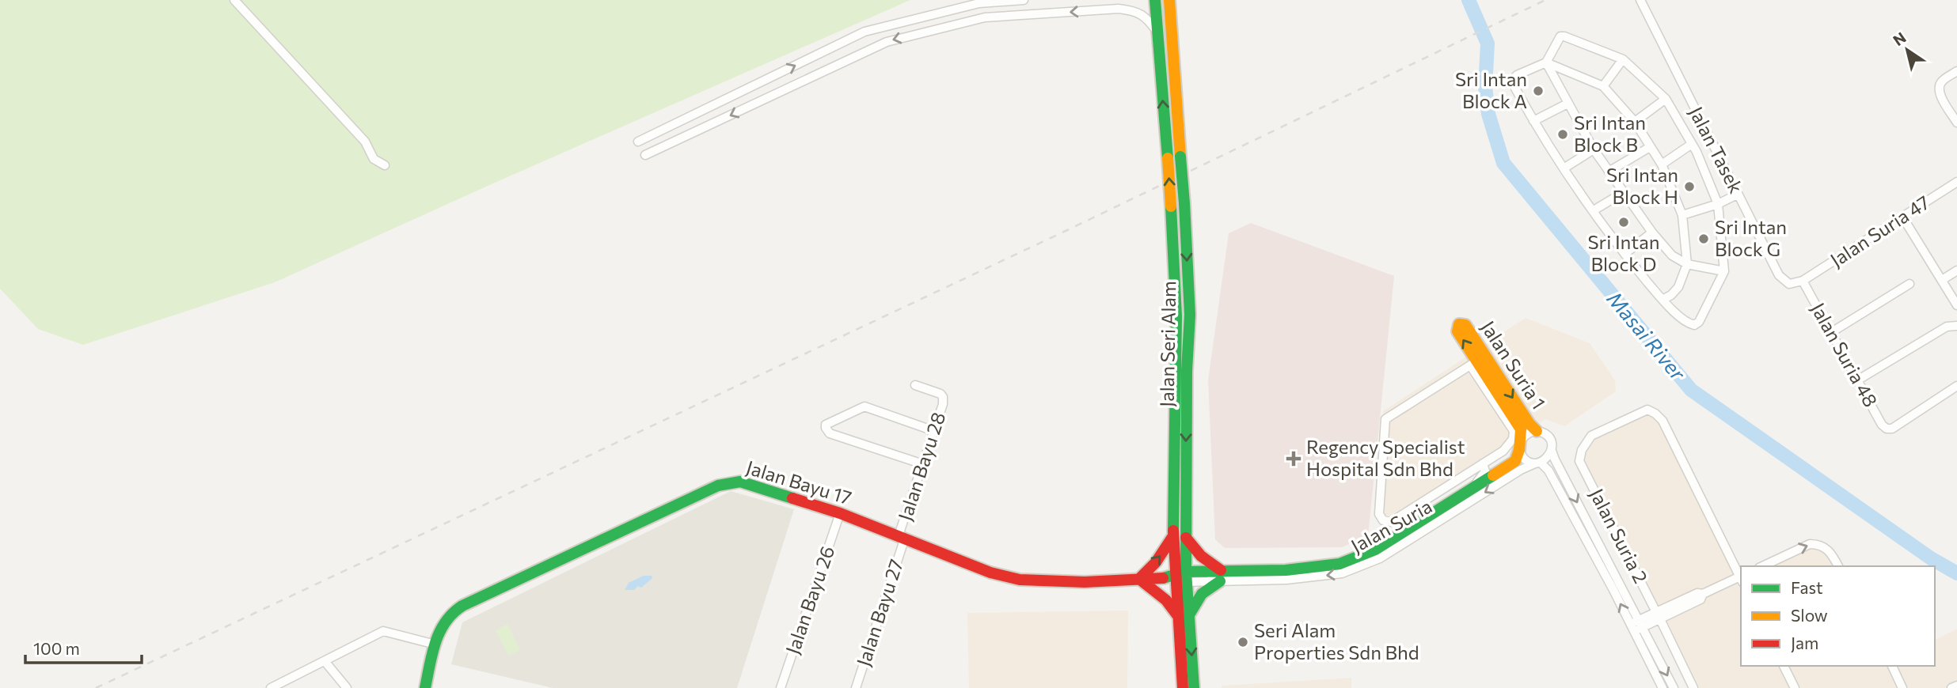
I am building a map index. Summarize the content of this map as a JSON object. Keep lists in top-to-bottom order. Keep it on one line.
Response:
{"streets":{"main road":["Jalan Seri Alam","Jalan Suria 1","Jalan Bayu 17","Jalan Suria"],"street":["Jalan Tasek","Jalan Suria 47","Jalan Suria 48","Jalan Bayu 28","Jalan Suria 2","Jalan Bayu 26","Jalan Bayu 27"]},"crossings":[["Jalan Tasek","Jalan Suria 47"],["Jalan Tasek","Jalan Suria 48"],["Jalan Suria 47","Jalan Suria 48"],["Jalan Seri Alam","Jalan Bayu 17"],["Jalan Seri Alam","Jalan Suria"],["Jalan Suria 1","Jalan Suria"],["Jalan Bayu 28","Jalan Bayu 17"],["Jalan Bayu 28","Jalan Bayu 27"],["Jalan Bayu 17","Jalan Suria"],["Jalan Bayu 17","Jalan Bayu 26"],["Jalan Bayu 17","Jalan Bayu 27"]],"water":["Masai River"],"places":{"other":["Sri Intan Block A","Sri Intan Block B","Sri Intan Block H","Sri Intan Block D","Sri Intan Block G","Seri Alam Properties Sdn Bhd"],"health":["Regency Specialist Hospital Sdn Bhd"]},"legend":["Fast","Slow","Jam"],"scale_bar":"100 m","north":"top left"}
